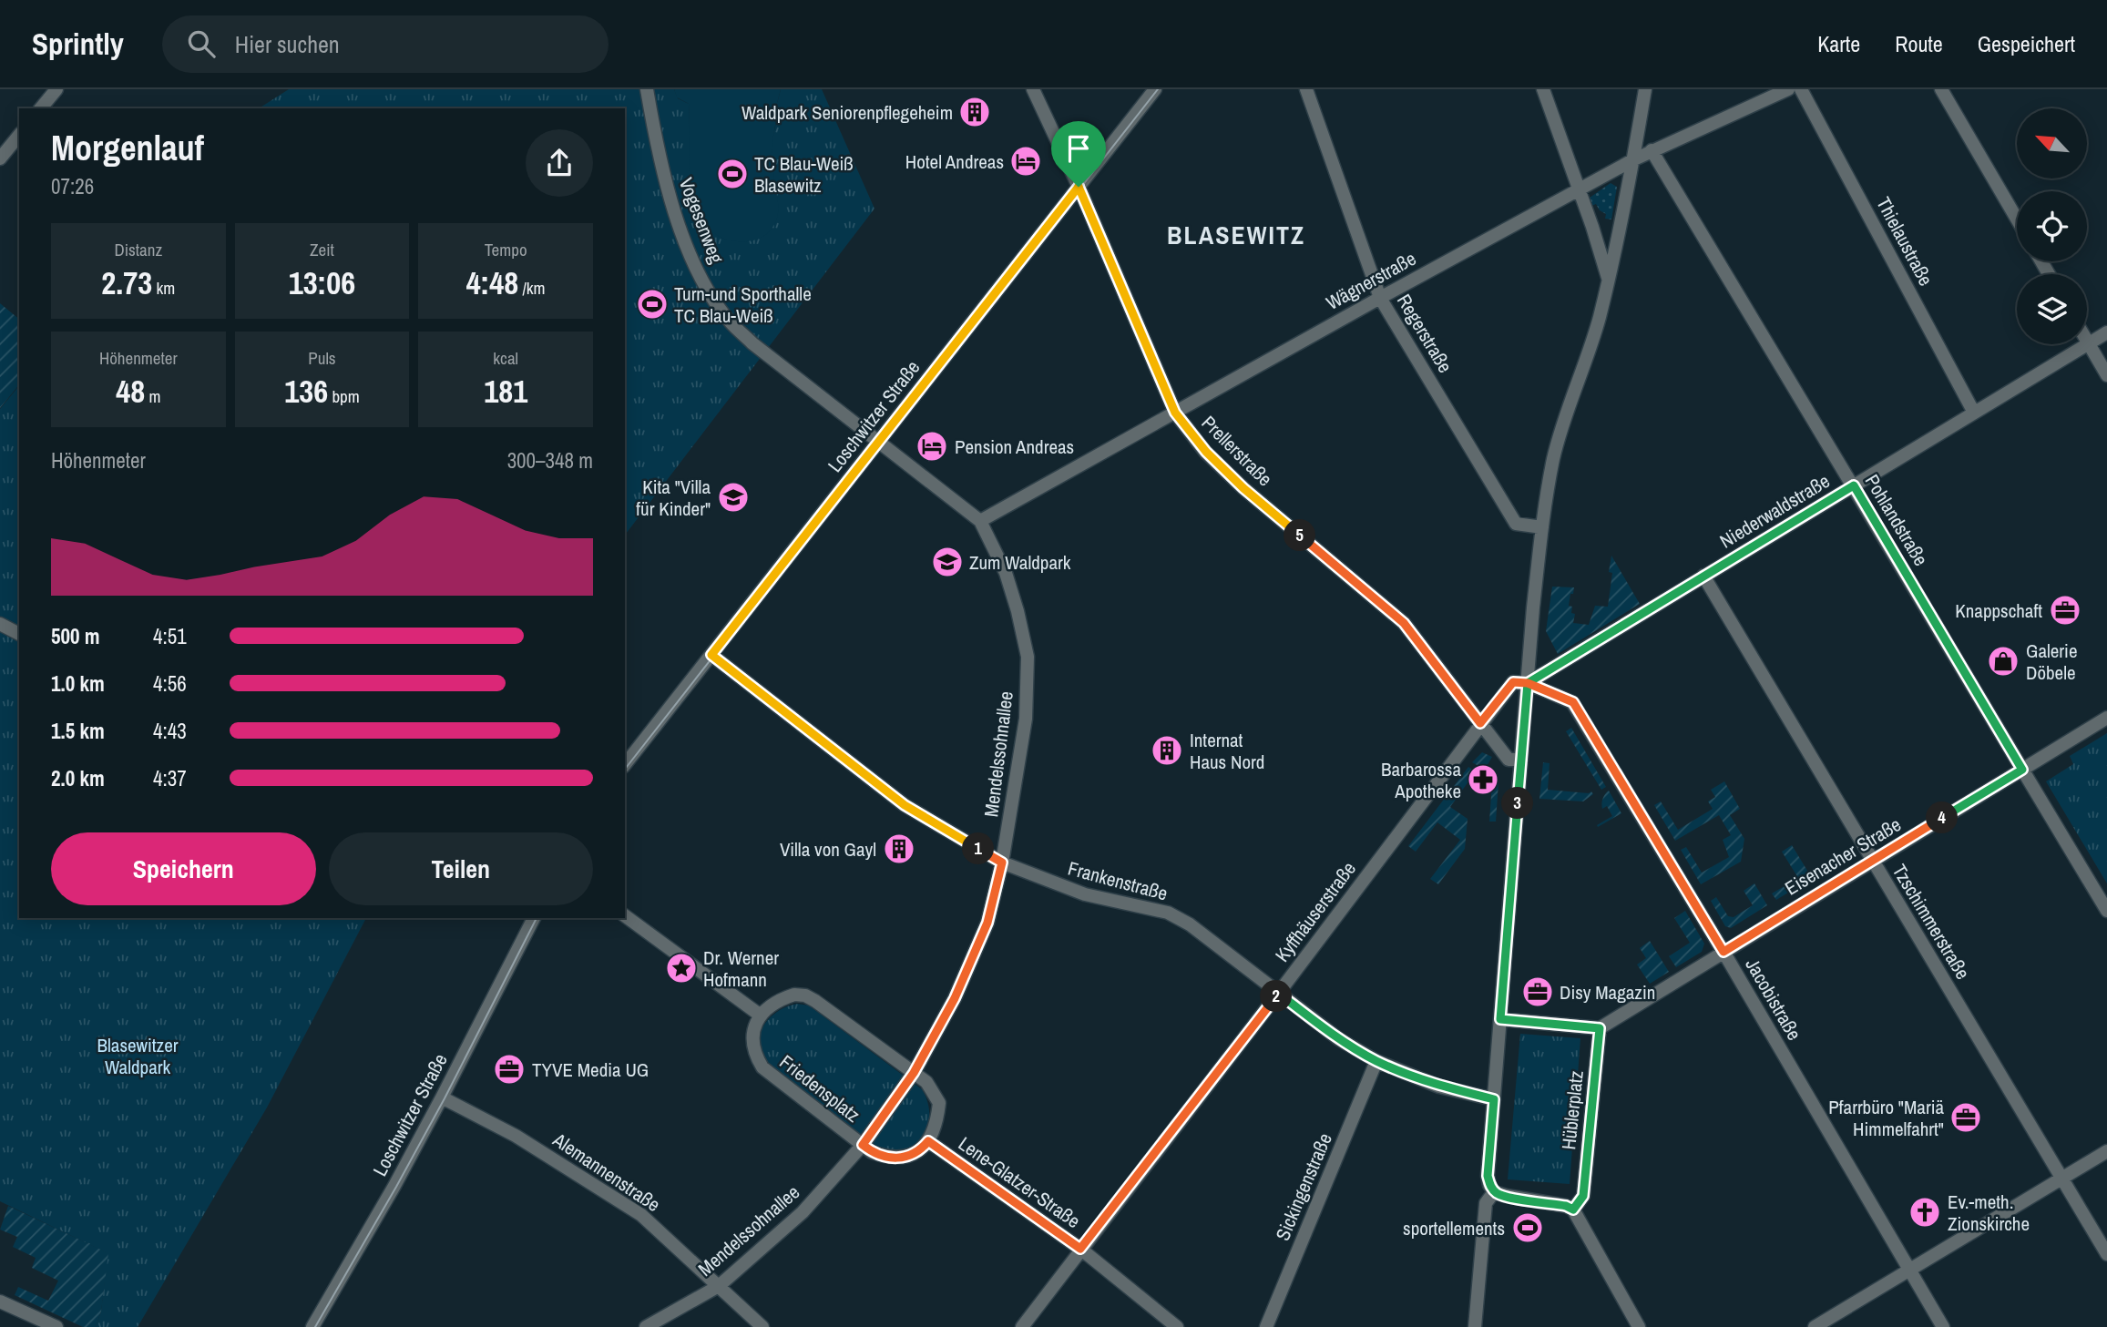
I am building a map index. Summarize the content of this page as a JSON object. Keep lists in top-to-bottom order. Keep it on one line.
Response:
{"streets":{"street":["Vogesenweg","Thielaustraße","Wägnerstraße","Regerstraße","Loschwitzer Straße","Prellerstraße","Niederwaldstraße","Pohlandstraße","Mendelssohnallee","Eisenacher Straße","Frankenstraße","Kyffhäuserstraße","Tzschimmerstraße","Jacobistraße","Friedensplatz","Hüblerplatz","Alemannenstraße","Lene-Glatzer-Straße","Sickingenstraße"]},"crossings":[["Vogesenweg","Loschwitzer Straße"],["Vogesenweg","Mendelssohnallee"],["Thielaustraße","Niederwaldstraße"],["Wägnerstraße","Regerstraße"],["Wägnerstraße","Prellerstraße"],["Wägnerstraße","Pohlandstraße"],["Wägnerstraße","Mendelssohnallee"],["Loschwitzer Straße","Prellerstraße"],["Loschwitzer Straße","Mendelssohnallee"],["Loschwitzer Straße","Frankenstraße"],["Loschwitzer Straße","Alemannenstraße"],["Prellerstraße","Kyffhäuserstraße"],["Niederwaldstraße","Pohlandstraße"],["Niederwaldstraße","Kyffhäuserstraße"],["Niederwaldstraße","Tzschimmerstraße"],["Niederwaldstraße","Jacobistraße"],["Pohlandstraße","Eisenacher Straße"],["Mendelssohnallee","Frankenstraße"],["Mendelssohnallee","Friedensplatz"],["Mendelssohnallee","Alemannenstraße"],["Eisenacher Straße","Tzschimmerstraße"],["Eisenacher Straße","Jacobistraße"],["Eisenacher Straße","Hüblerplatz"],["Frankenstraße","Kyffhäuserstraße"],["Frankenstraße","Sickingenstraße"],["Kyffhäuserstraße","Jacobistraße"],["Kyffhäuserstraße","Lene-Glatzer-Straße"],["Friedensplatz","Lene-Glatzer-Straße"]],"districts":["BLASEWITZ"],"parks":["Blasewitzer Waldpark"],"places":{"building":["Waldpark Seniorenpflegeheim","Internat Haus Nord","Villa von Gayl"],"hotel":["Hotel Andreas","Pension Andreas"],"sports":["TC Blau-Weiß Blasewitz","Turn-und Sporthalle TC Blau-Weiß","sportellements"],"school or university":["Kita \"Villa für Kinder\"","Zum Waldpark"],"office":["Knappschaft","Disy Magazin","TYVE Media UG","Pfarrbüro \"Mariä Himmelfahrt\""],"shop":["Galerie Döbele"],"pharmacy":["Barbarossa Apotheke"],"place":["Dr. Werner Hofmann"],"church":["Ev.-meth. Zionskirche"]},"north":"top left","page":{"header":"Sprintly","search":"Hier suchen","nav":["Karte","Route","Gespeichert"],"heading":["Morgenlauf","07:26"],"stats":[["Distanz","2.73 km"],["Zeit","13:06"],["Tempo","4:48 /km"],["Höhenmeter","48 m"],["Puls","136 bpm"],["kcal","181"]],"chart":["Höhenmeter","300–348 m"],"pins":["5","3","4","1","2"],"list":[{"name":"500 m","note":"4:51"},{"name":"1.0 km","note":"4:56"},{"name":"1.5 km","note":"4:43"},{"name":"2.0 km","note":"4:37"}],"buttons":["Speichern","Teilen"]}}
